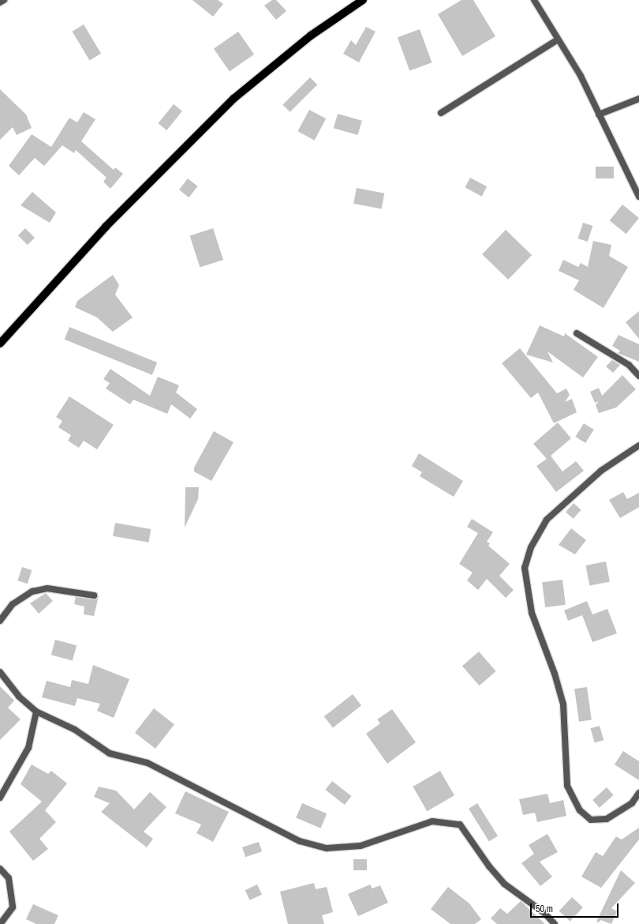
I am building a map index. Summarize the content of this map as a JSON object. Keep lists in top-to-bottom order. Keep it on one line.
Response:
{"scale_bar":"50 m"}
